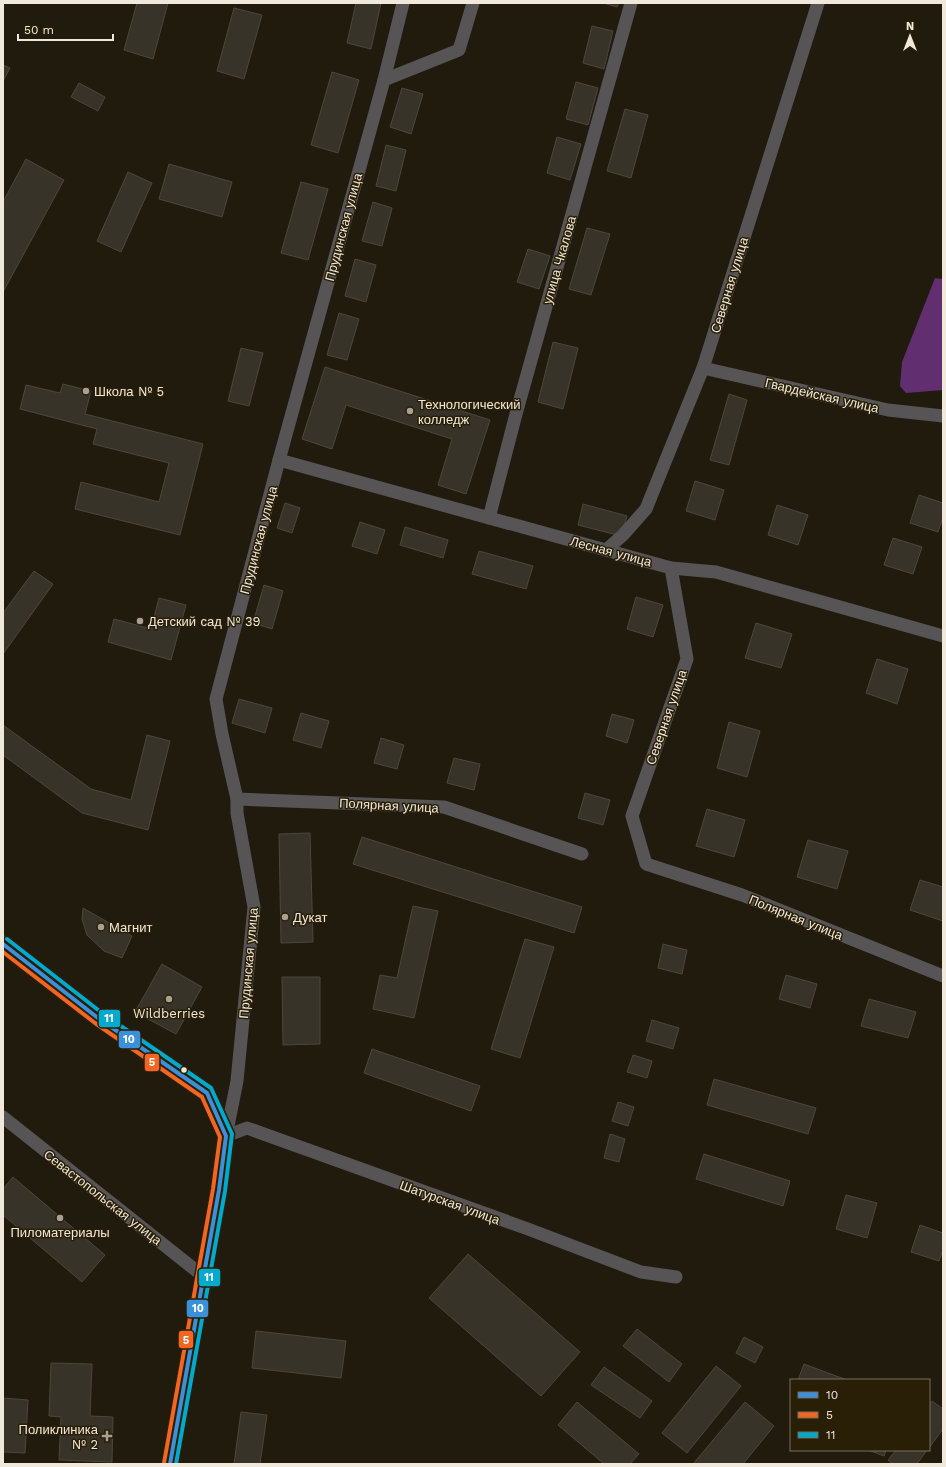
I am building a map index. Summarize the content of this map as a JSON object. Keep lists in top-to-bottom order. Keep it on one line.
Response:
{"streets":{"street":["Прудинская улица","улица Чкалова","Северная улица","Гвардейская улица","Лесная улица","Полярная улица","Севастопольская улица","Шатурская улица"]},"crossings":[["Прудинская улица","Лесная улица"],["Прудинская улица","Полярная улица"],["Прудинская улица","Шатурская улица"],["улица Чкалова","Лесная улица"],["Северная улица","Гвардейская улица"],["Северная улица","Лесная улица"],["Северная улица","Полярная улица"]],"places":{"other":["Школа № 5","Технологический колледж","Детский сад № 39","Дукат","Магнит","Wildberries","Пиломатериалы"],"health":["Поликлиника № 2"]},"lines":["transit line 11","transit line 10","transit line 5"],"legend":["10","5","11"],"scale_bar":"50 m","north":"top"}
